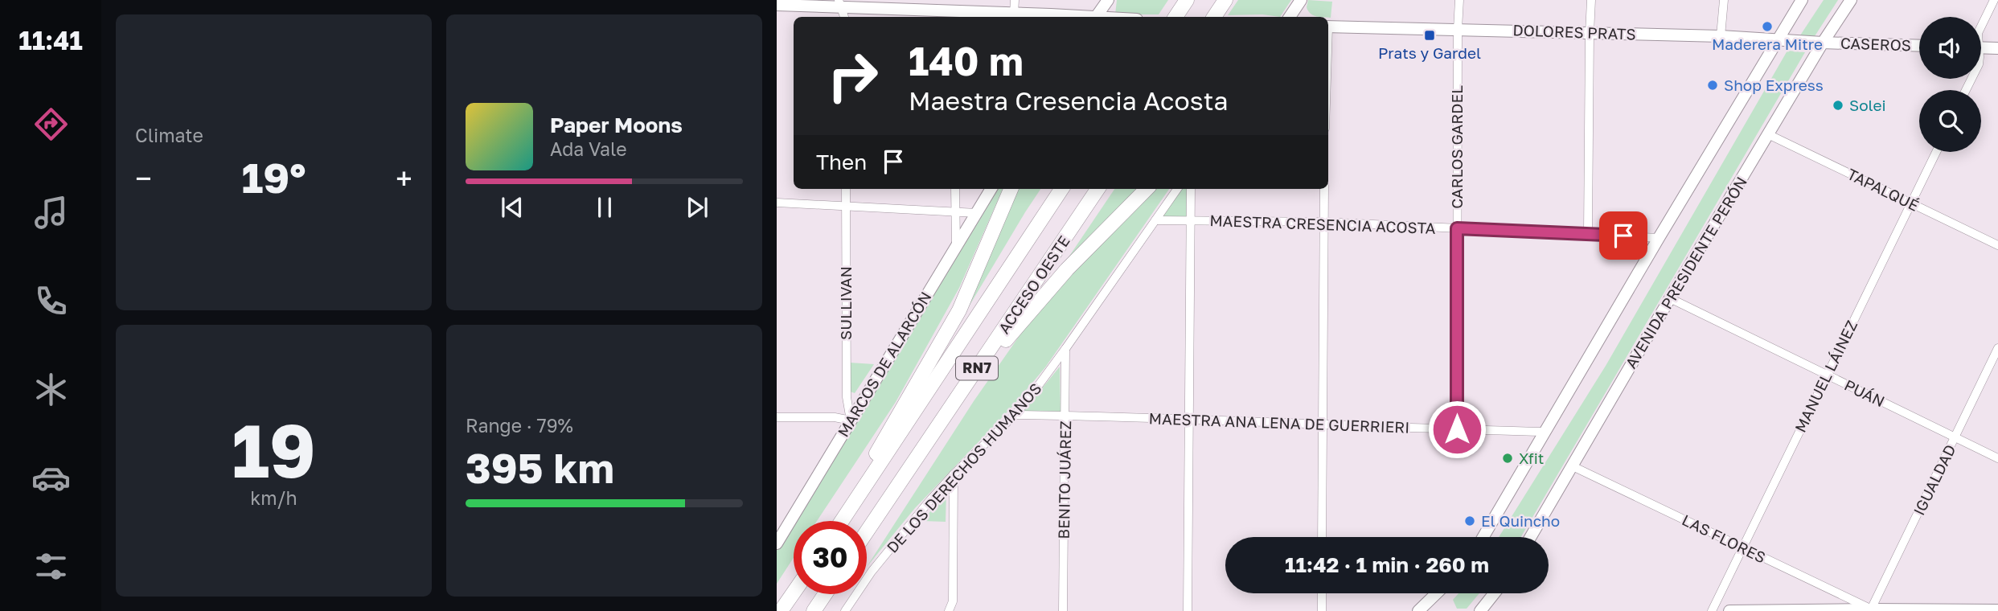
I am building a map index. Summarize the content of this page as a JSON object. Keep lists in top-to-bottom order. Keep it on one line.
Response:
{"streets":{"highway":["ACCESO OESTE","RN7"],"street":["DOLORES PRATS","CASEROS","CARLOS GARDEL","TAPALQUÉ","MAESTRA CRESENCIA ACOSTA","AVENIDA PRESIDENTE PERÓN","SULLIVAN","MARCOS DE ALARCÓN","MANUEL LÁINEZ","PUÁN","MAESTRA ANA LENA DE GUERRIERI","DE LOS DERECHOS HUMANOS","BENITO JUÁREZ","IGUALDAD","LAS FLORES"]},"crossings":[["DOLORES PRATS","CASEROS"],["DOLORES PRATS","CARLOS GARDEL"],["DOLORES PRATS","AVENIDA PRESIDENTE PERÓN"],["CASEROS","AVENIDA PRESIDENTE PERÓN"],["CARLOS GARDEL","MAESTRA CRESENCIA ACOSTA"],["CARLOS GARDEL","MAESTRA ANA LENA DE GUERRIERI"],["TAPALQUÉ","AVENIDA PRESIDENTE PERÓN"],["TAPALQUÉ","MANUEL LÁINEZ"],["MAESTRA CRESENCIA ACOSTA","DE LOS DERECHOS HUMANOS"],["AVENIDA PRESIDENTE PERÓN","PUÁN"],["AVENIDA PRESIDENTE PERÓN","LAS FLORES"],["SULLIVAN","MARCOS DE ALARCÓN"],["MANUEL LÁINEZ","PUÁN"],["MANUEL LÁINEZ","LAS FLORES"],["PUÁN","IGUALDAD"],["MAESTRA ANA LENA DE GUERRIERI","DE LOS DERECHOS HUMANOS"],["MAESTRA ANA LENA DE GUERRIERI","BENITO JUÁREZ"],["DE LOS DERECHOS HUMANOS","BENITO JUÁREZ"],["IGUALDAD","LAS FLORES"]],"places":{"other":["Maderera Mitre","Shop Express","Solei","Xfit","El Quincho"],"transit":["Prats y Gardel"]},"page":{"tabs":"11:41","tile":["Climate",["19","km/h"],["Range · 79%","395 km"]],"turn":["140 m","Maestra Cresencia Acosta"],"song":["Paper Moons","Ada Vale"],"then":"Then","heat":["−","19°","+"],"limit":"30","trip":"11:42 · 1 min · 260 m"}}
